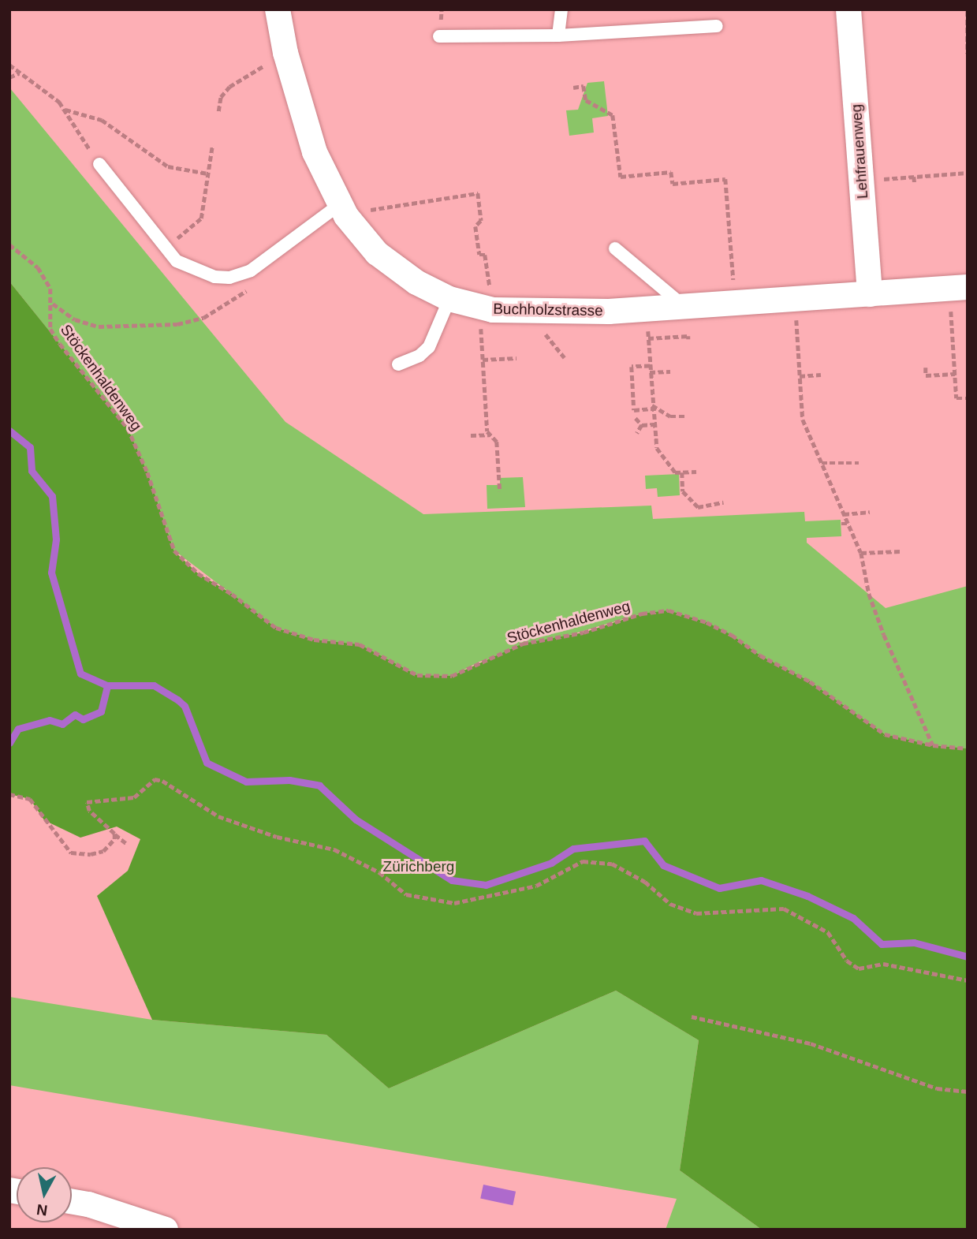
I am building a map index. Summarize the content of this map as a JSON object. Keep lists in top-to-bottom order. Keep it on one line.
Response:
{"streets":{"street":["Lehfrauenweg","Buchholzstrasse"],"path":["Stöckenhaldenweg"]},"crossings":[["Lehfrauenweg","Buchholzstrasse"]],"parks":["Zürichberg"],"north":"bottom"}
